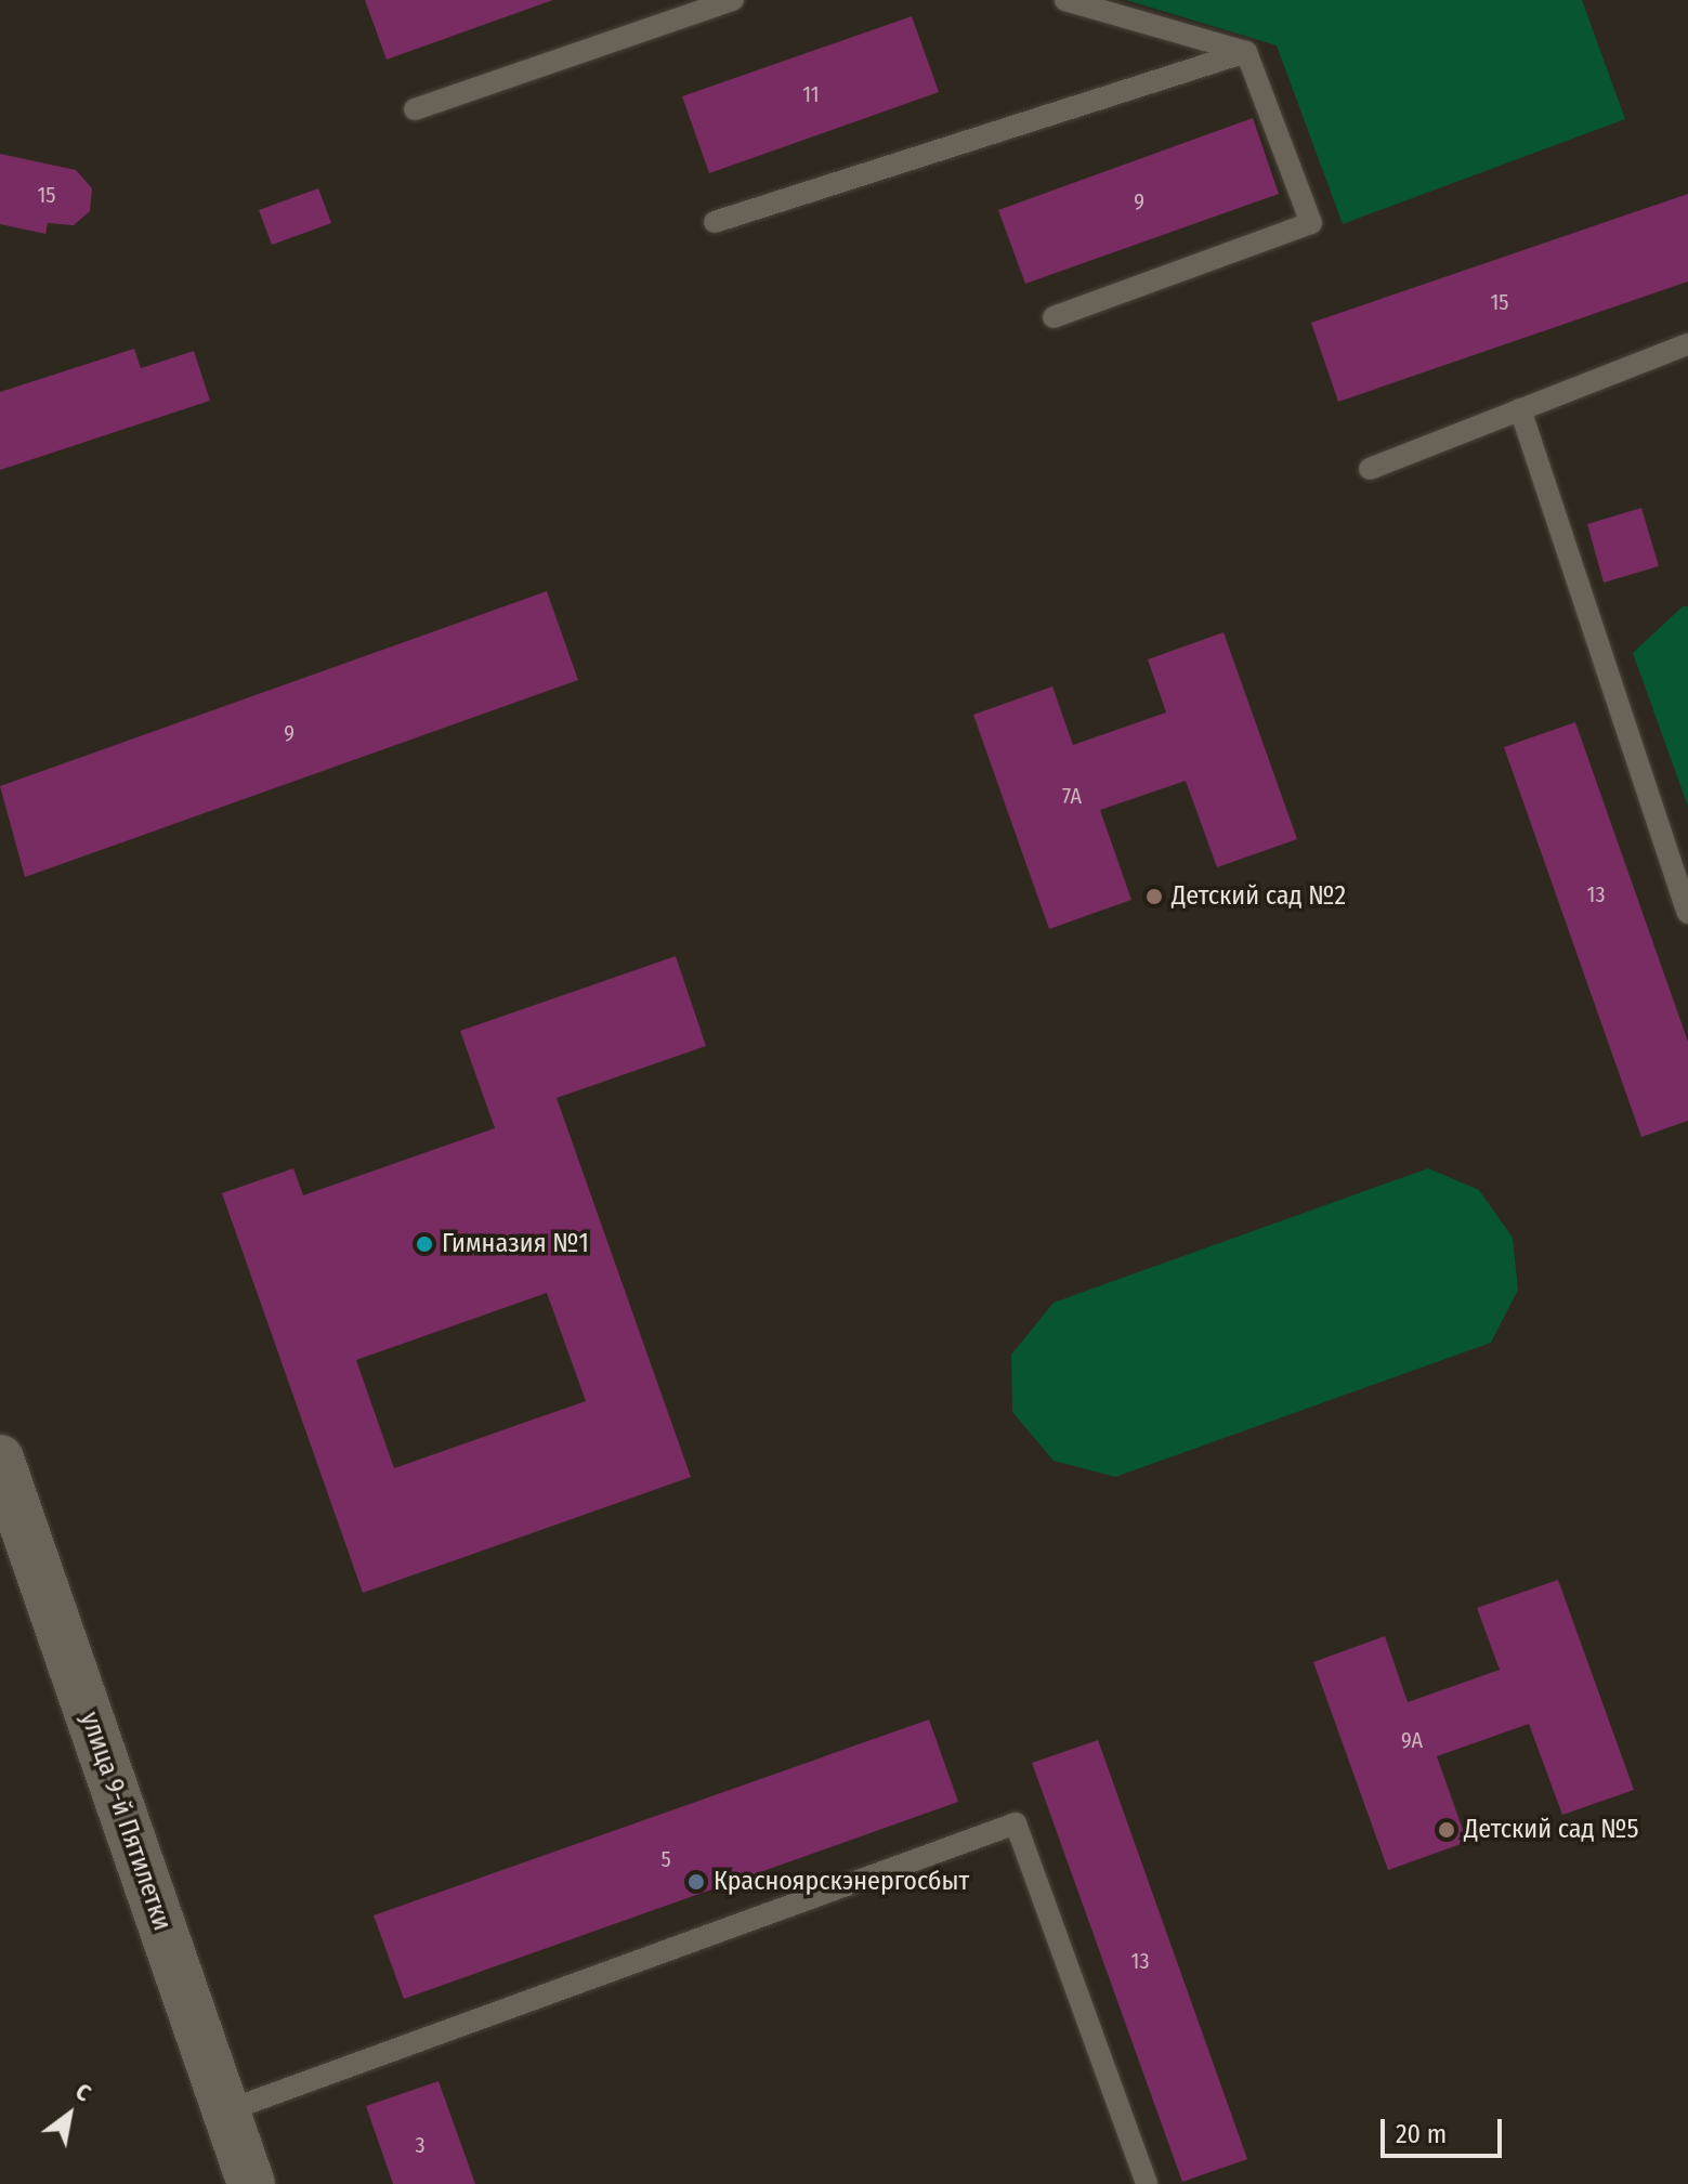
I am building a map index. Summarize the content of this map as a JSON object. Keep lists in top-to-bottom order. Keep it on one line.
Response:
{"streets":{"street":["улица 9-й Пятилетки"]},"places":["Детский сад №2","Гимназия №1","Детский сад №5","Красноярскэнергосбыт"],"house_numbers":["11","15","9","15","9","7А","13","9А","5","13","3"],"scale_bar":"20 m","north":"top right"}
